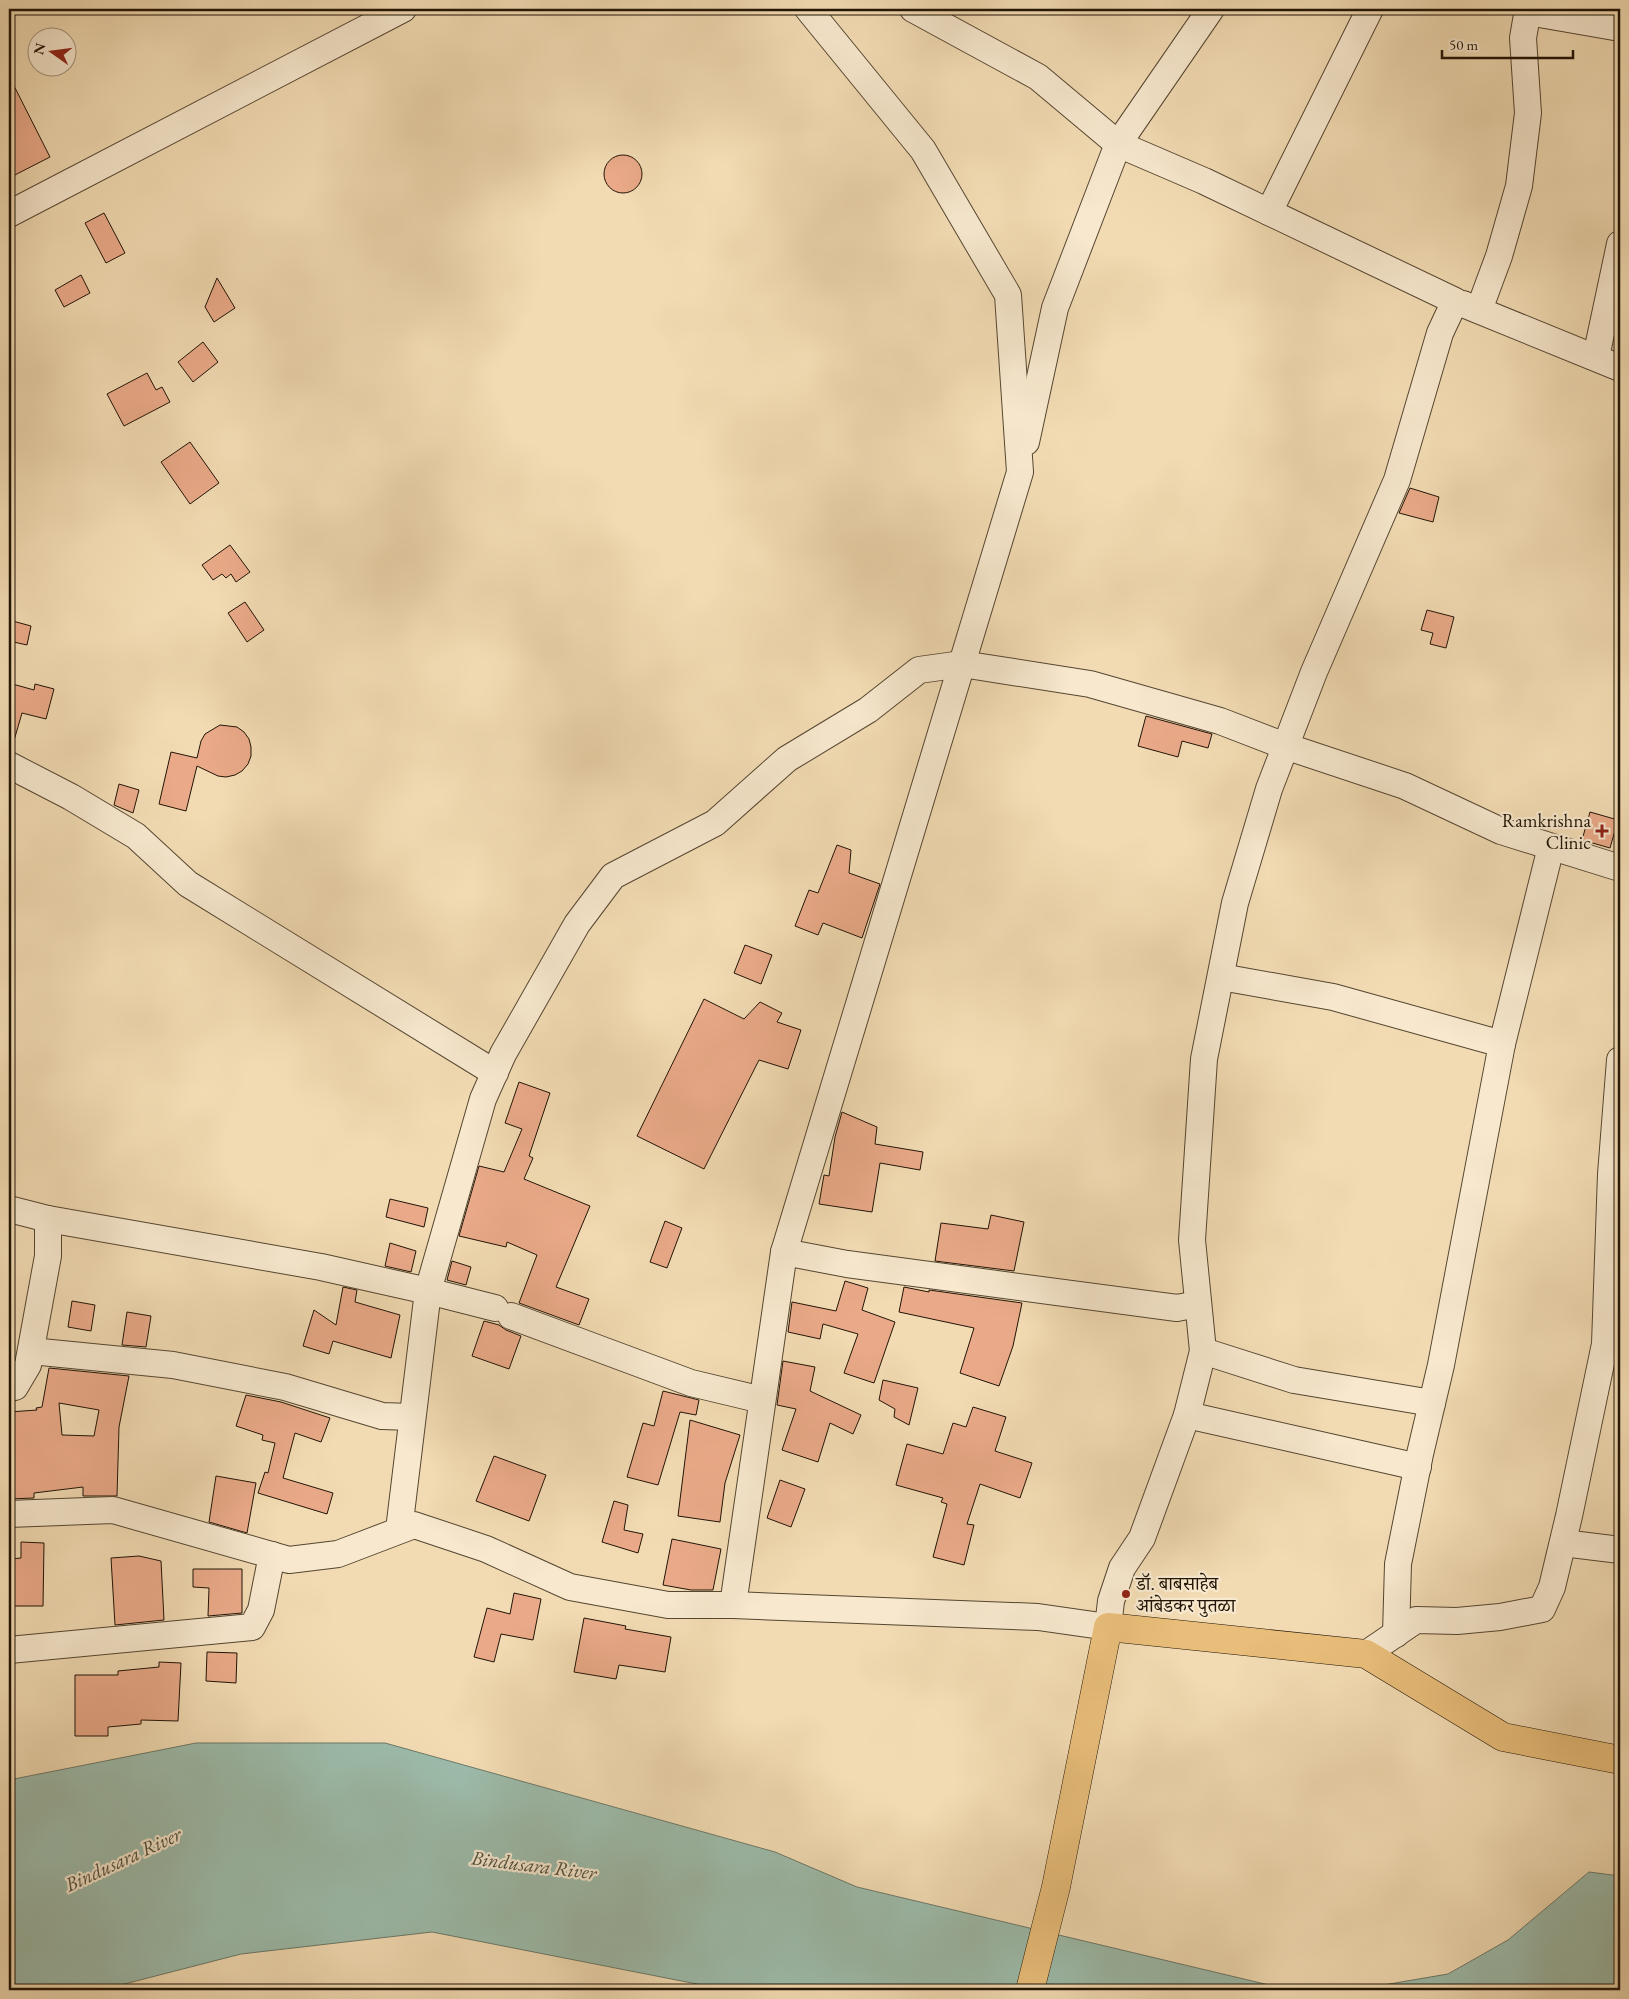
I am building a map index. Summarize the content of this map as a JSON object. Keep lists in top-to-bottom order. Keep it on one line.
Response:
{"water":["Bindusara River"],"places":{"health":["Ramkrishna Clinic"],"other":["डॉ. बाबसाहेब आंबेडकर पुतळा"]},"scale_bar":"50 m","north":"left"}
